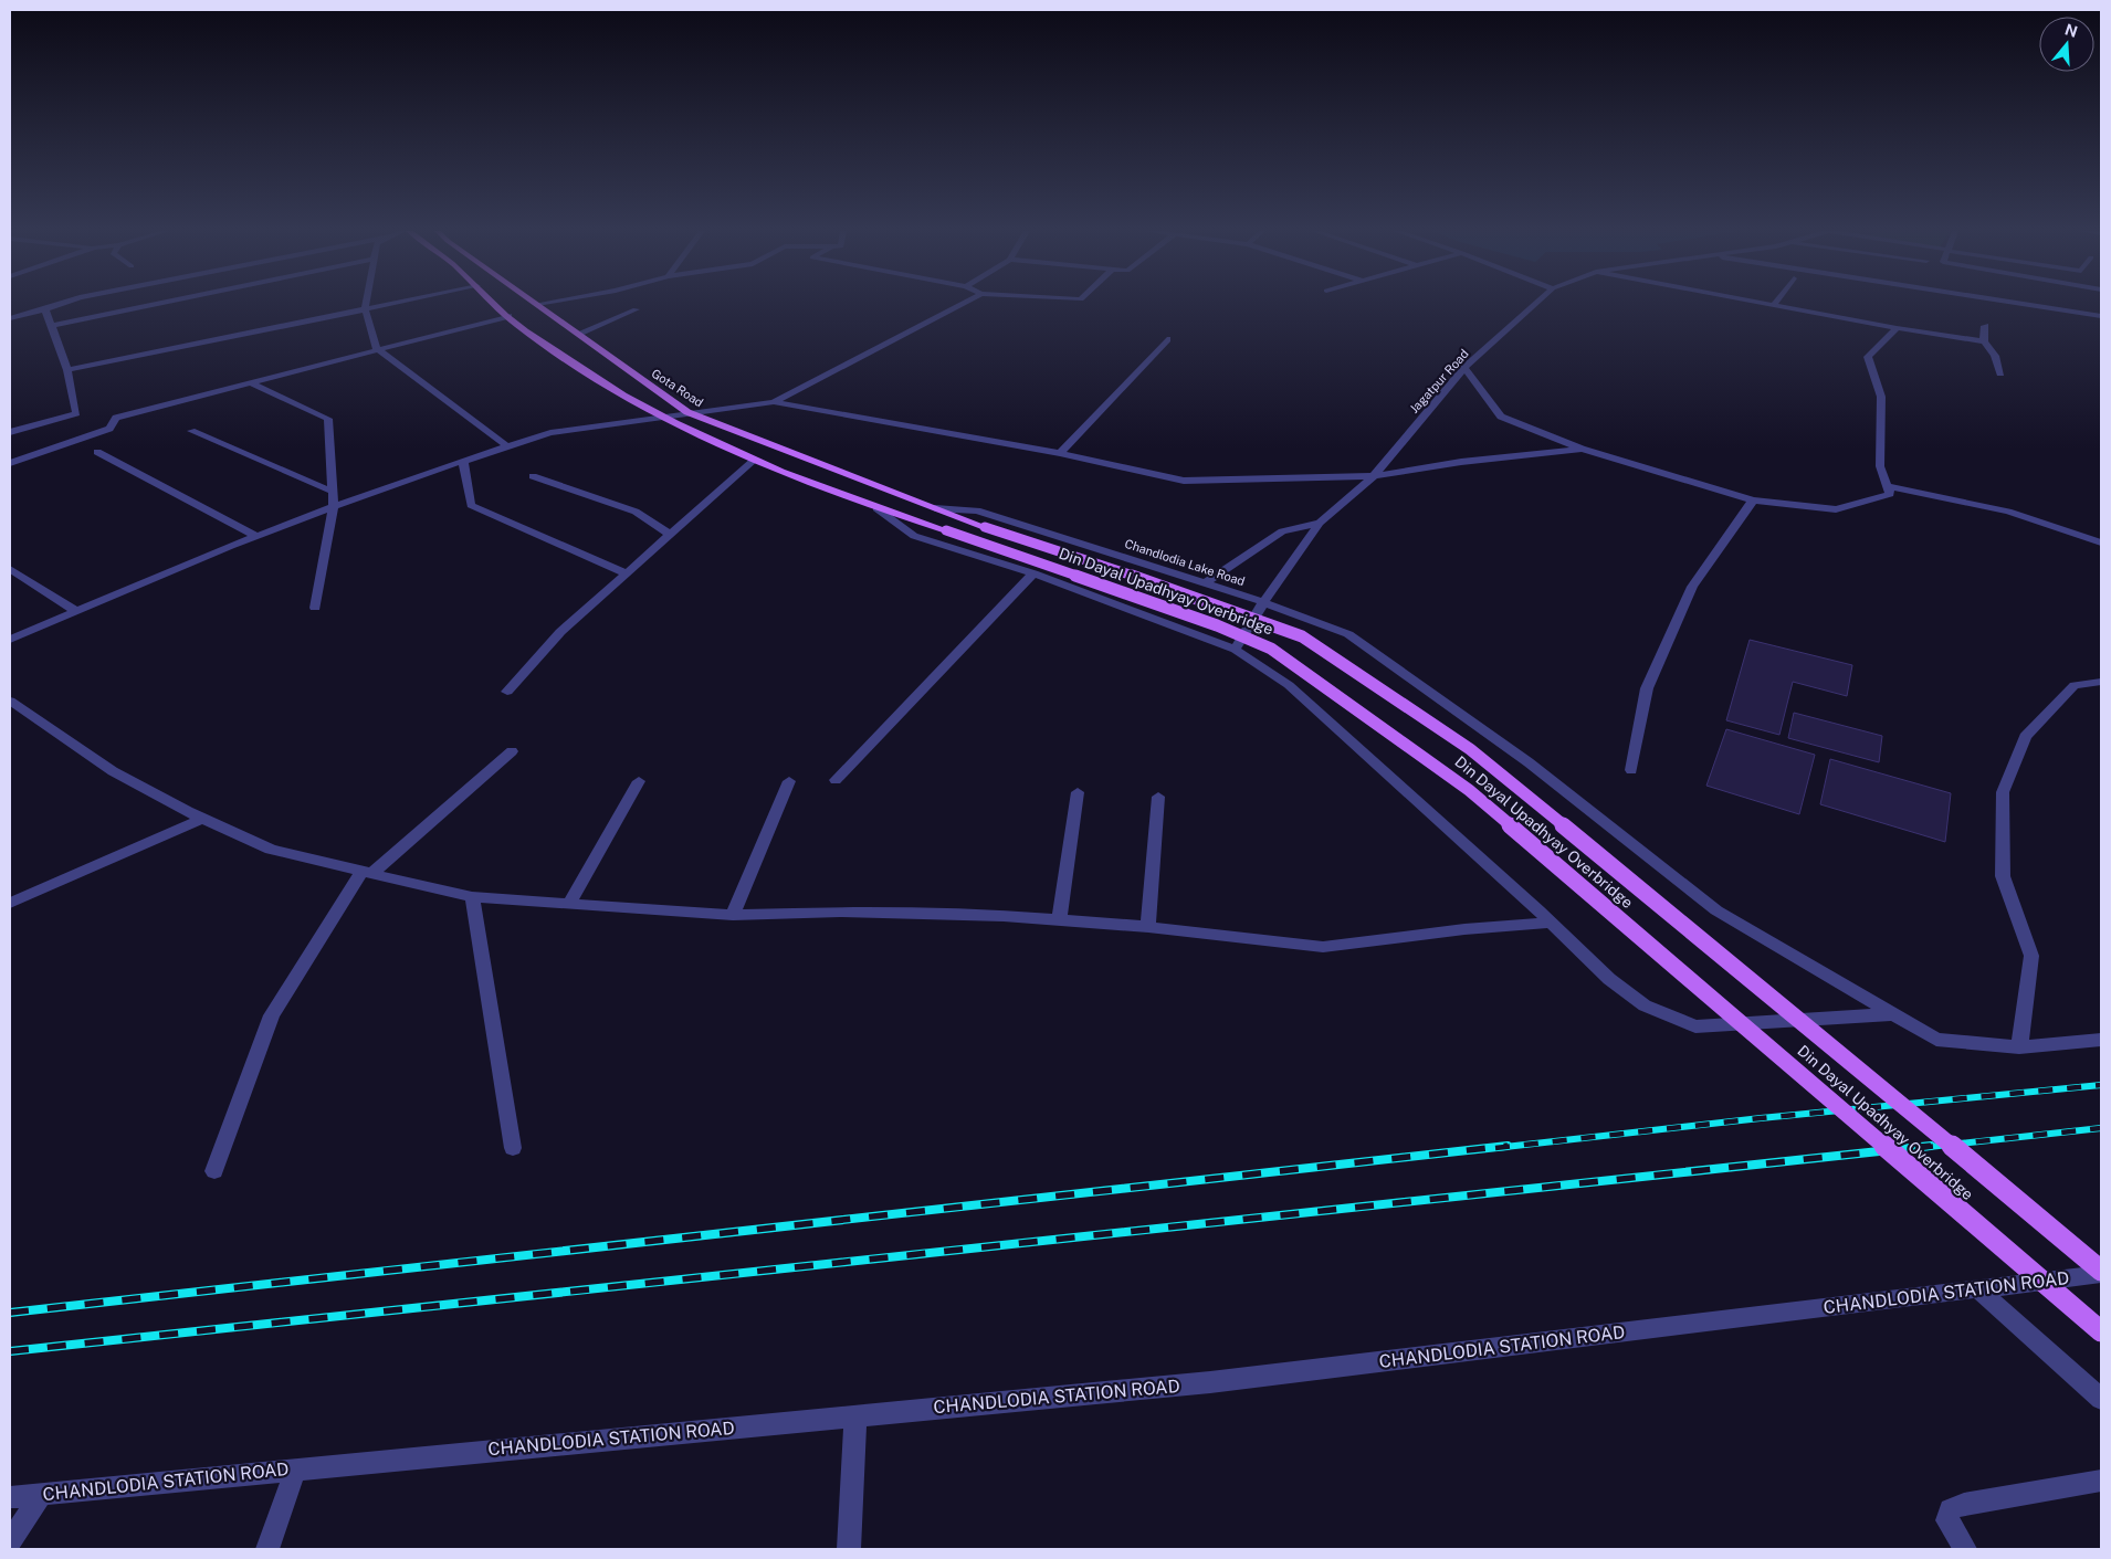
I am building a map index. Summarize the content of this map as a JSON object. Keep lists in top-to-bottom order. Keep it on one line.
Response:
{"streets":{"main road":["Gota Road","Din Dayal Upadhyay Overbridge"],"street":["Jagatpur Road","Chandlodia Lake Road","CHANDLODIA STATION ROAD"]},"crossings":[["Gota Road","Chandlodia Lake Road"],["Gota Road","Din Dayal Upadhyay Overbridge"],["Chandlodia Lake Road","Din Dayal Upadhyay Overbridge"],["Din Dayal Upadhyay Overbridge","CHANDLODIA STATION ROAD"]],"north":"top"}
